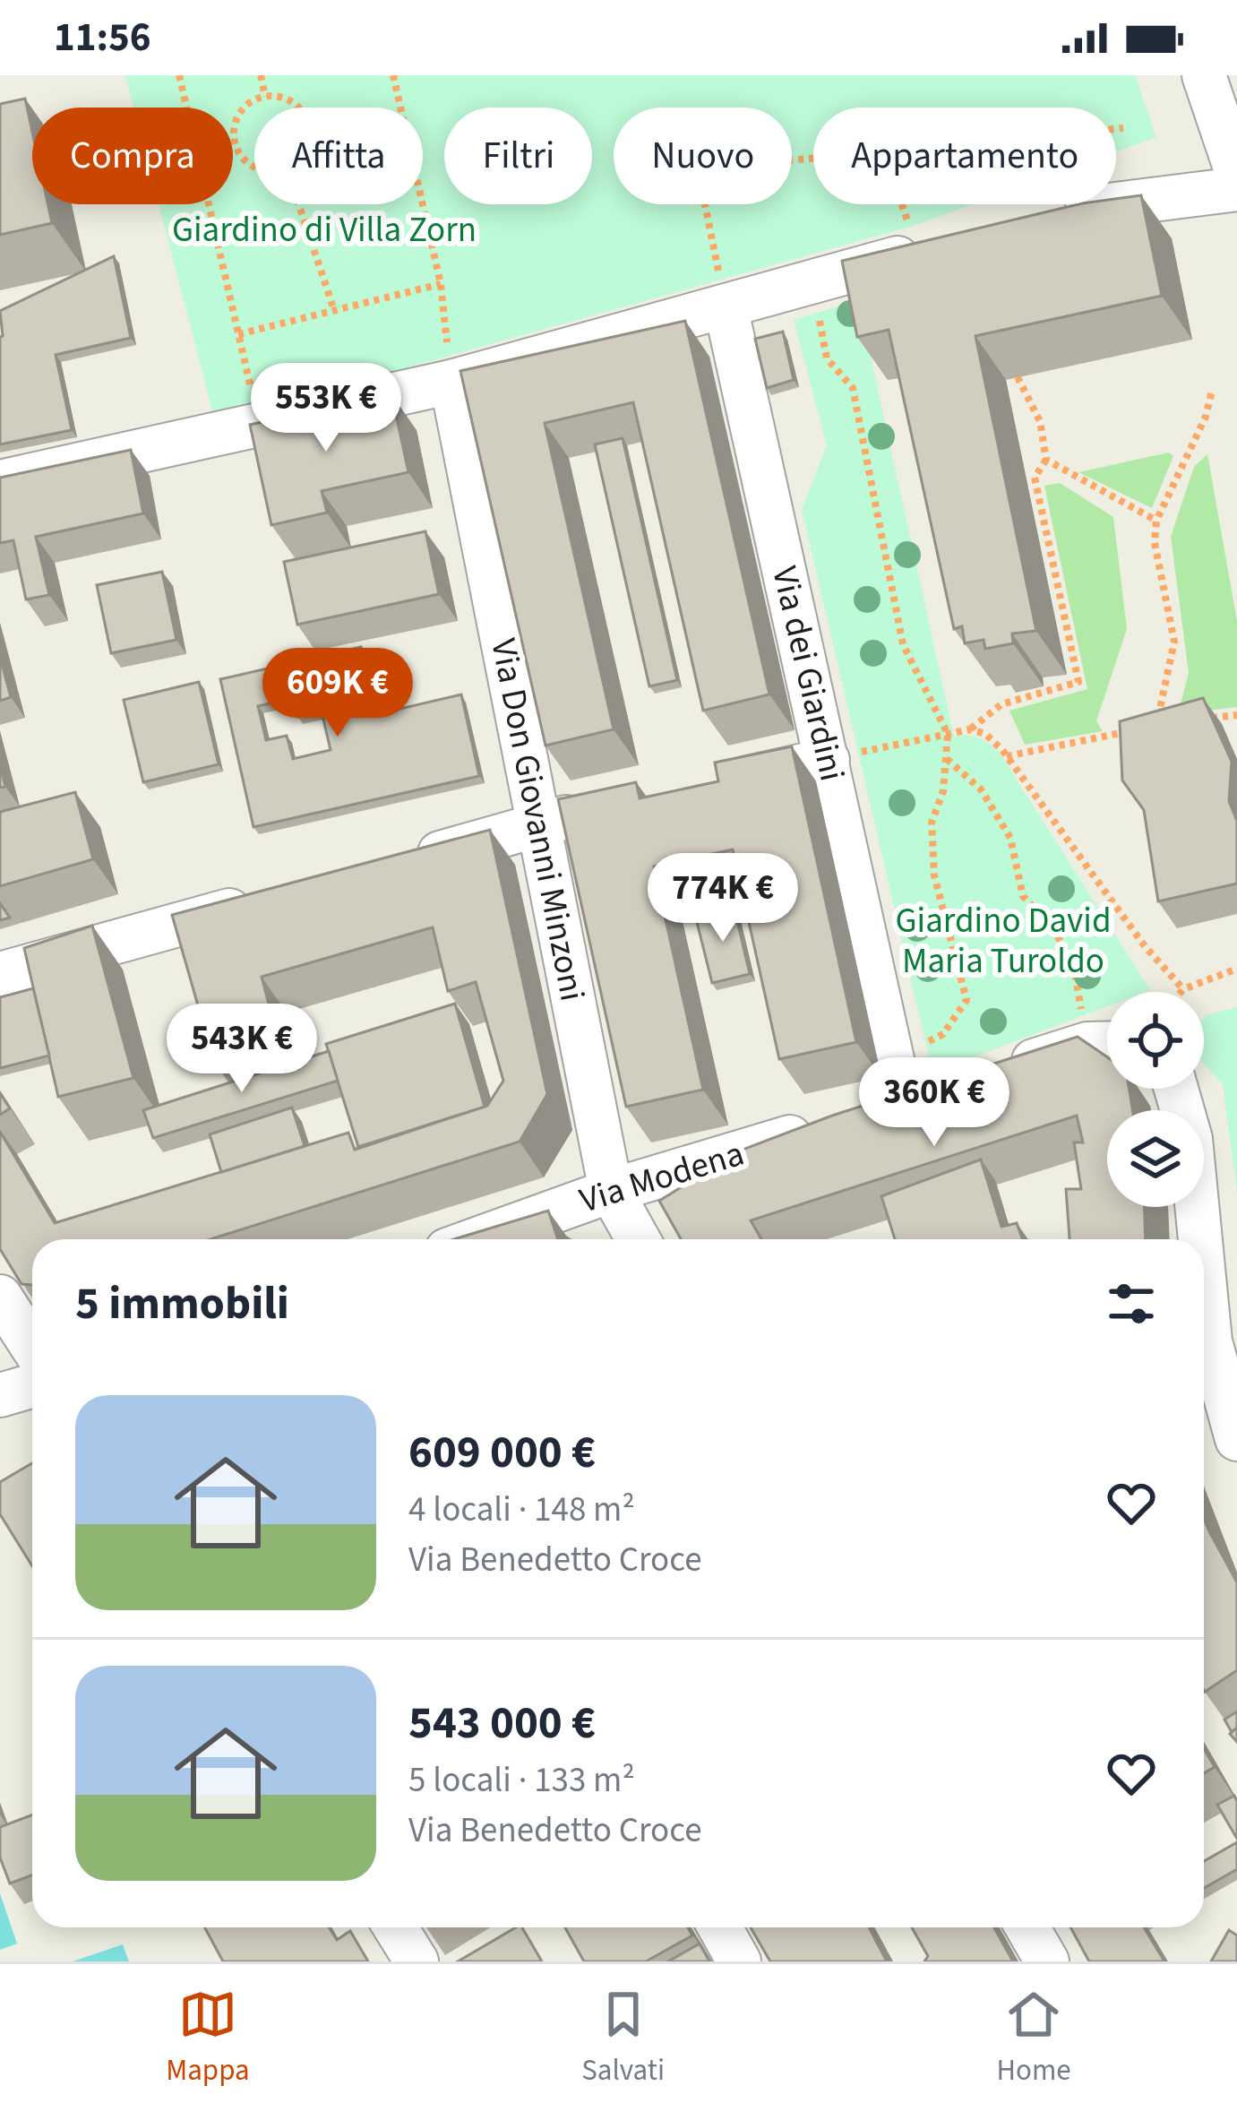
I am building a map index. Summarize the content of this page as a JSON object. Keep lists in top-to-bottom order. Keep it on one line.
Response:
{"streets":{"street":["Via dei Giardini","Via Don Giovanni Minzoni","Via Modena"]},"crossings":[["Via dei Giardini","Via Modena"],["Via Don Giovanni Minzoni","Via Modena"]],"parks":["Giardino di Villa Zorn","Giardino David Maria Turoldo"],"page":{"status":"11:56","chip":["Compra","Affitta","Filtri","Nuovo","Appartamento"],"price":["553K €","609K €","774K €","543K €","360K €"],"heading":"5 immobili","list":[{"name":"609 000 €","note":"4 locali · 148 m² · Via Benedetto Croce"},{"name":"543 000 €","note":"5 locali · 133 m² · Via Benedetto Croce"}],"tabs":["Mappa","Salvati","Home"]}}
